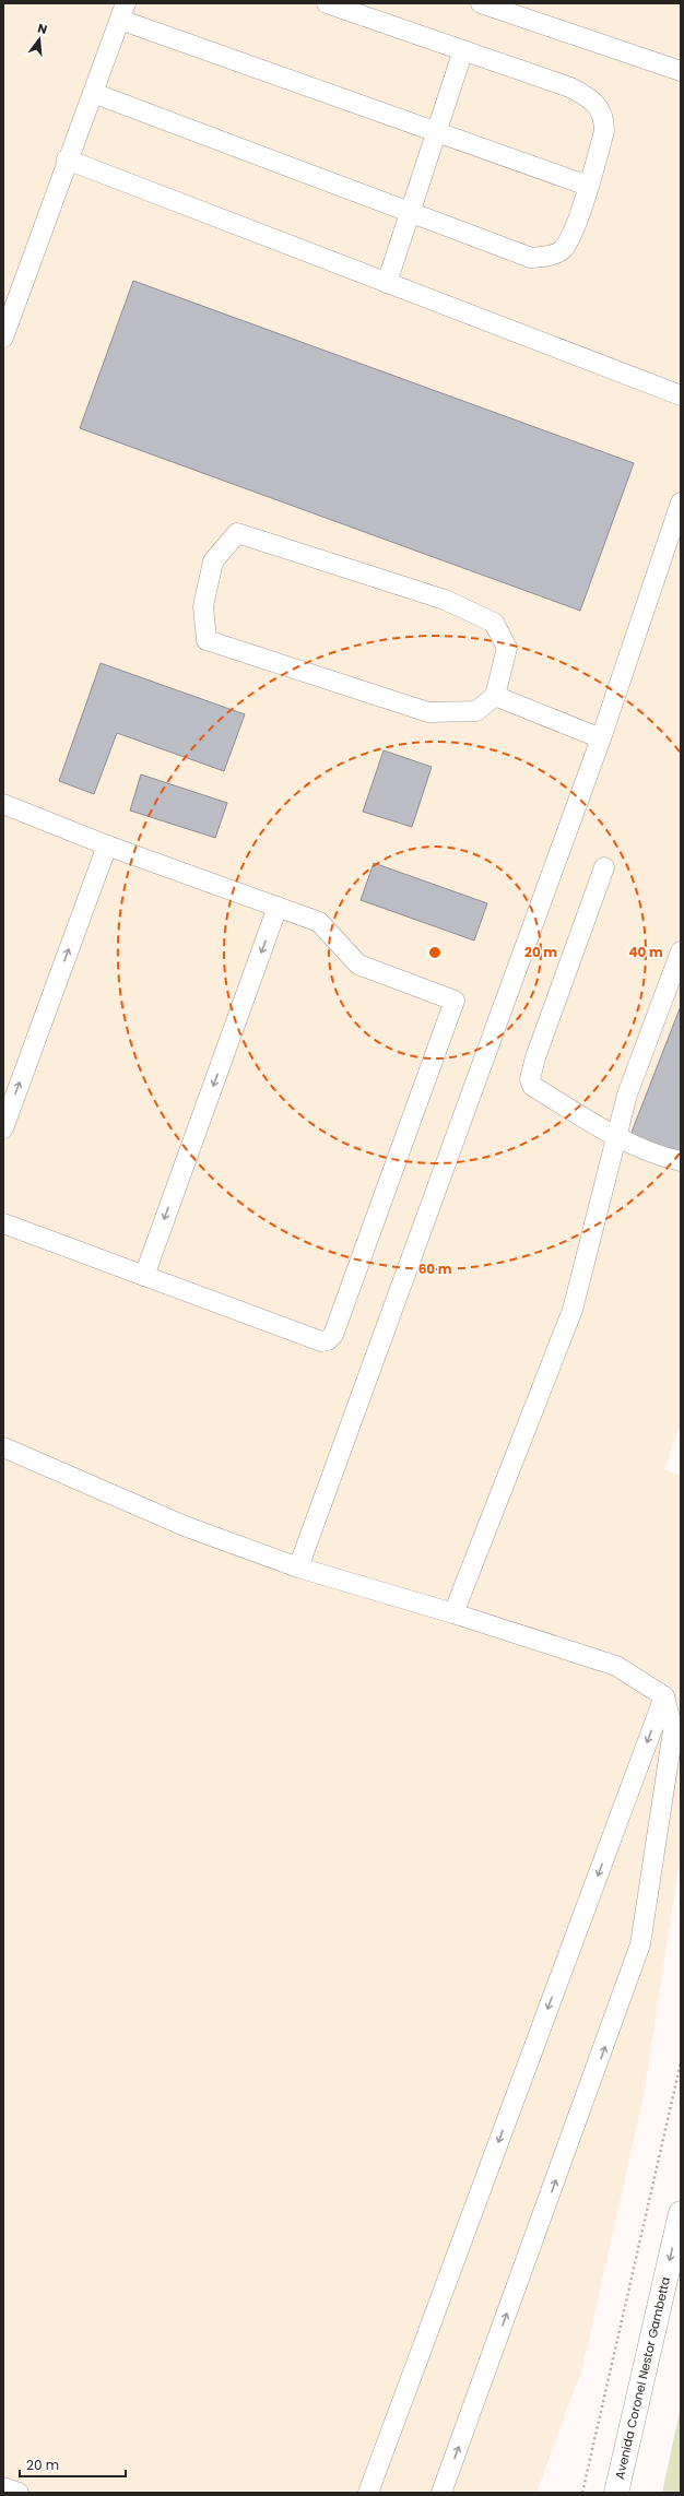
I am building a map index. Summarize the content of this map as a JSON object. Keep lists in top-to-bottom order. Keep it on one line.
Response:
{"streets":{"highway":["Avenida Coronel Nestor Gambetta"]},"one_way":["Avenida Coronel Nestor Gambetta"],"scale_bar":"20 m","north":"top","rings":["20 m","40 m","60 m"]}
